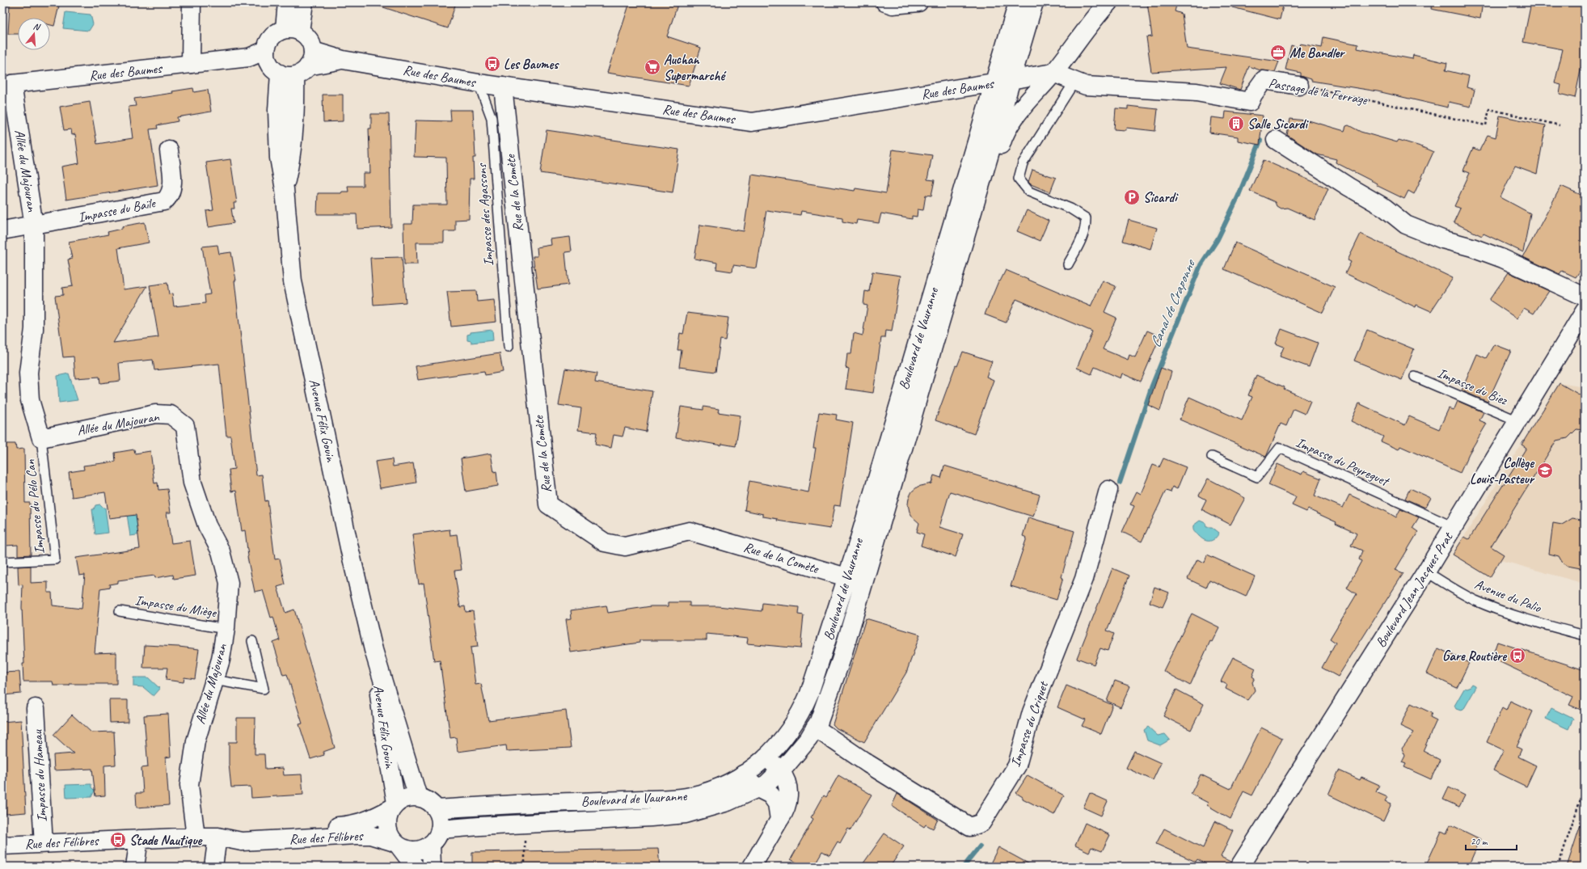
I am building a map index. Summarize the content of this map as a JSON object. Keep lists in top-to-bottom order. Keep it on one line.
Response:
{"streets":{"street":["Rue des Baumes","Passage de la Ferrage","Allée du Majouran","Rue de la Comète","Impasse du Baïle","Boulevard de Vauranne","Avenue Félix Gouin","Boulevard Jean Jacques Prat","Impasse du Criquet","Impasse du Hameau","Rue des Félibres"],"lane":["Impasse des Agassons","Impasse du Biez","Impasse du Peyreguet","Impasse du Pélo Can","Avenue du Palio","Impasse du Miège"]},"crossings":[["Rue des Baumes","Passage de la Ferrage"],["Rue des Baumes","Allée du Majouran"],["Rue des Baumes","Rue de la Comète"],["Rue des Baumes","Impasse des Agassons"],["Rue des Baumes","Boulevard de Vauranne"],["Rue des Baumes","Avenue Félix Gouin"],["Allée du Majouran","Impasse du Baïle"],["Allée du Majouran","Impasse du Pélo Can"],["Allée du Majouran","Impasse du Miège"],["Allée du Majouran","Rue des Félibres"],["Rue de la Comète","Boulevard de Vauranne"],["Boulevard de Vauranne","Avenue Félix Gouin"],["Boulevard de Vauranne","Impasse du Criquet"],["Boulevard de Vauranne","Rue des Félibres"],["Impasse du Biez","Boulevard Jean Jacques Prat"],["Avenue Félix Gouin","Rue des Félibres"],["Impasse du Peyreguet","Boulevard Jean Jacques Prat"],["Boulevard Jean Jacques Prat","Avenue du Palio"],["Impasse du Hameau","Rue des Félibres"]],"water":["Canal de Craponne"],"places":{"office":["Me Bandler"],"bus stop":["Les Baumes","Gare Routière","Stade Nautique"],"supermarket":["Auchan Supermarché"],"building":["Salle Sicardi"],"parking":["Sicardi"],"school or university":["Collège Louis-Pasteur"]},"scale_bar":"20 m","north":"top"}
